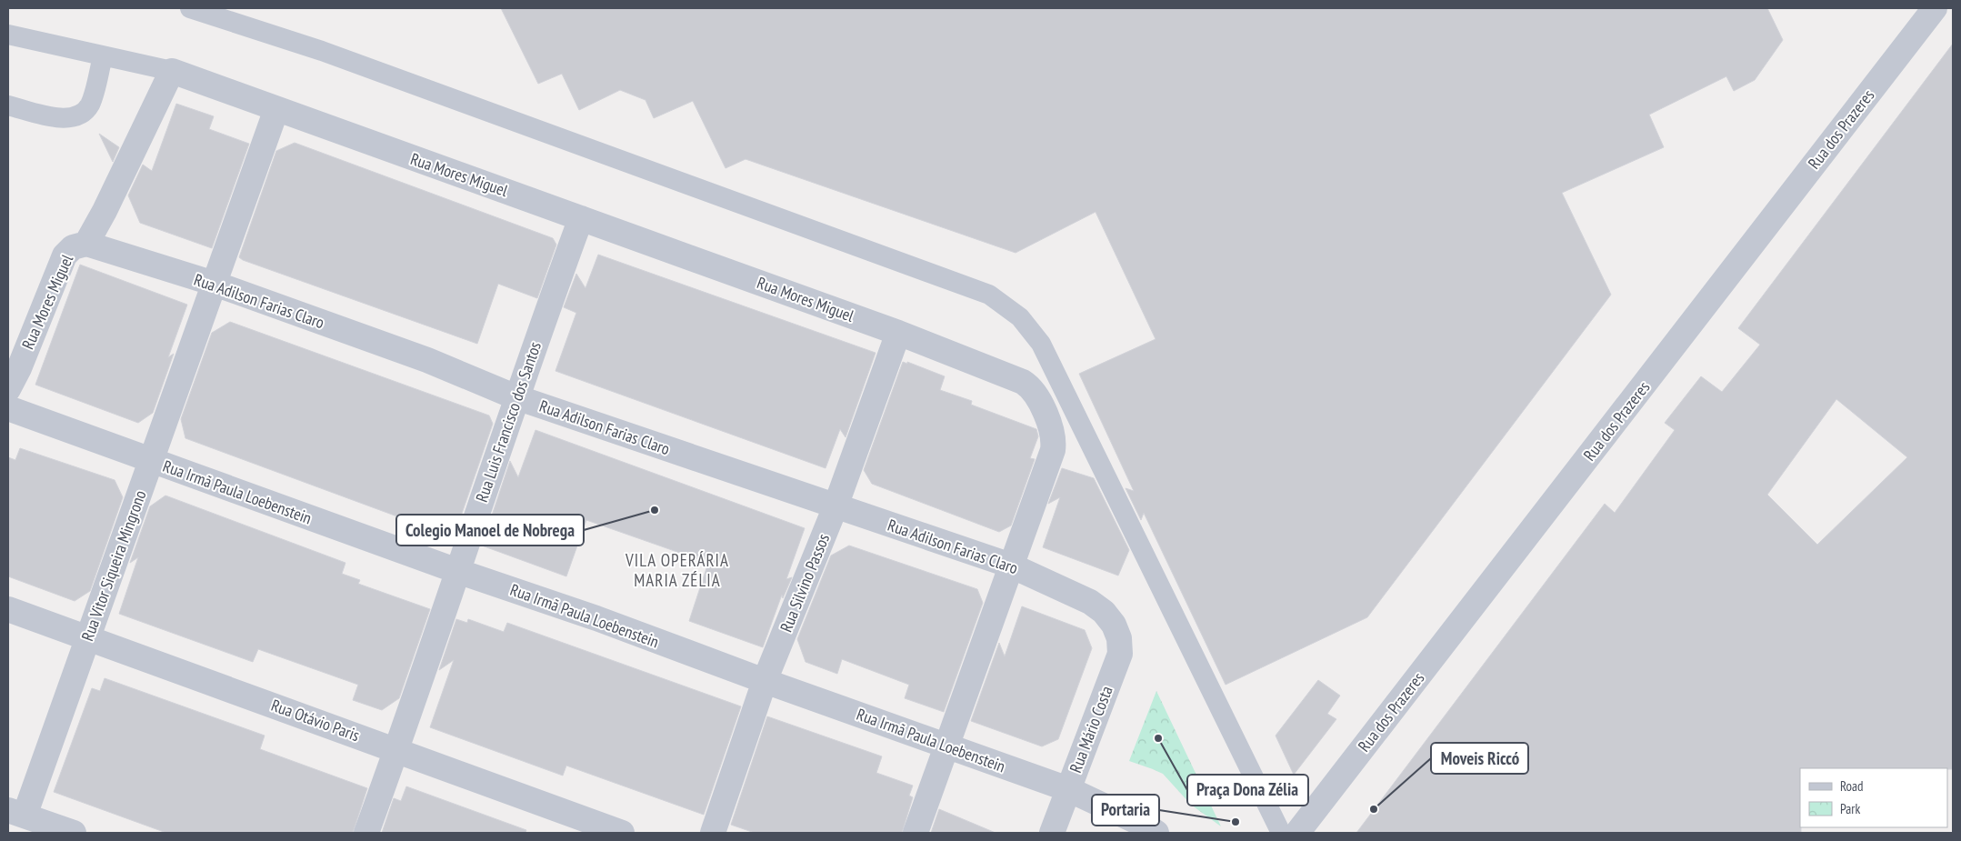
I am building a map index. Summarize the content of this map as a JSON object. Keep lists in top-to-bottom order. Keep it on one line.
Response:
{"streets":{"street":["Rua dos Prazeres","Rua Mores Miguel","Rua Adilson Farias Claro","Rua Luis Francisco dos Santos","Rua Irmã Paula Loebenstein","Rua Vitor Siqueira Mingrono","Rua Silvino Passos","Rua Otávio Paris","Rua Mário Costa"]},"crossings":[["Rua Mores Miguel","Rua Adilson Farias Claro"],["Rua Mores Miguel","Rua Luis Francisco dos Santos"],["Rua Mores Miguel","Rua Vitor Siqueira Mingrono"],["Rua Mores Miguel","Rua Silvino Passos"],["Rua Adilson Farias Claro","Rua Luis Francisco dos Santos"],["Rua Adilson Farias Claro","Rua Vitor Siqueira Mingrono"],["Rua Adilson Farias Claro","Rua Silvino Passos"],["Rua Adilson Farias Claro","Rua Mário Costa"],["Rua Luis Francisco dos Santos","Rua Irmã Paula Loebenstein"],["Rua Luis Francisco dos Santos","Rua Otávio Paris"],["Rua Irmã Paula Loebenstein","Rua Vitor Siqueira Mingrono"],["Rua Irmã Paula Loebenstein","Rua Silvino Passos"],["Rua Irmã Paula Loebenstein","Rua Mário Costa"],["Rua Vitor Siqueira Mingrono","Rua Otávio Paris"]],"districts":["VILA OPERÁRIA MARIA ZÉLIA"],"places":["Colegio Manoel de Nobrega","Praça Dona Zélia","Moveis Riccó","Portaria"],"legend":["Road","Park"]}
